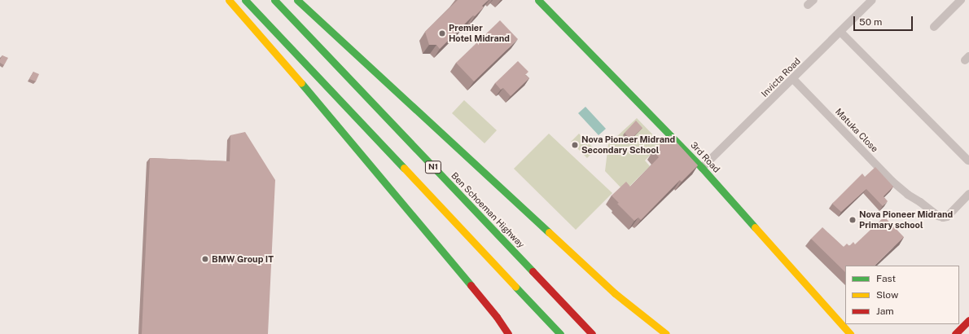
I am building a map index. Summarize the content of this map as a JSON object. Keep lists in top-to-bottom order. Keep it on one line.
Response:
{"streets":{"main road":["3rd Road","N1","Ben Schoeman Highway"],"street":["Invicta Road","Matuka Close"]},"crossings":[["Invicta Road","Matuka Close"],["Invicta Road","3rd Road"]],"places":["Premier Hotel Midrand","Nova Pioneer Midrand Secondary School","Nova Pioneer Midrand Primary school","BMW Group IT"],"legend":["Fast","Slow","Jam"],"scale_bar":"50 m"}
